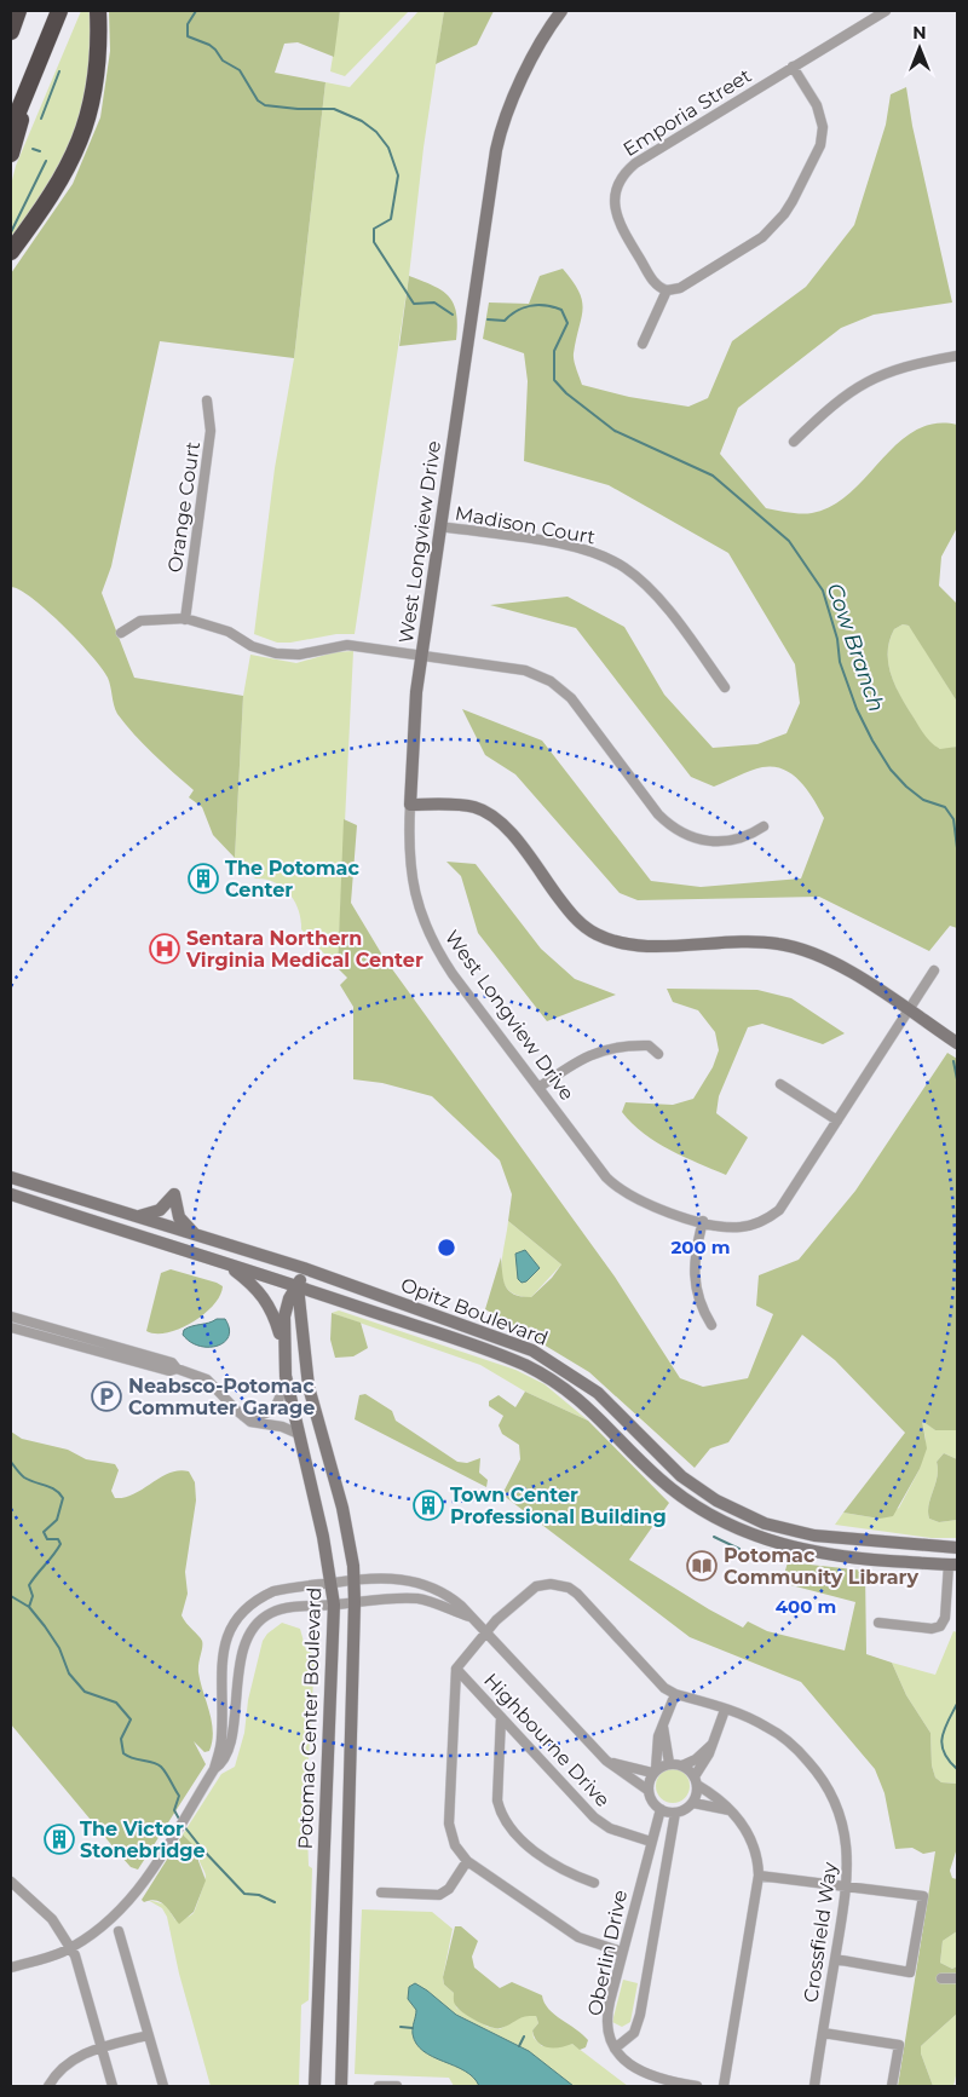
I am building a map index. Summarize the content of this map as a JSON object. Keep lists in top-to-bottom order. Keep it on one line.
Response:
{"streets":{"main road":["West Longview Drive","Opitz Boulevard","Potomac Center Boulevard"],"street":["Emporia Street","Orange Court","Madison Court","Highbourne Drive","Crossfield Way","Oberlin Drive"]},"crossings":[["Madison Court","West Longview Drive"],["Opitz Boulevard","Potomac Center Boulevard"],["Highbourne Drive","Crossfield Way"],["Highbourne Drive","Oberlin Drive"]],"water":["Cow Branch"],"places":{"building":["The Potomac Center","Town Center Professional Building","The Victor Stonebridge"],"hospital":["Sentara Northern Virginia Medical Center"],"parking":["Neabsco-Potomac Commuter Garage"],"library":["Potomac Community Library"]},"north":"top","rings":["200 m","400 m"]}
